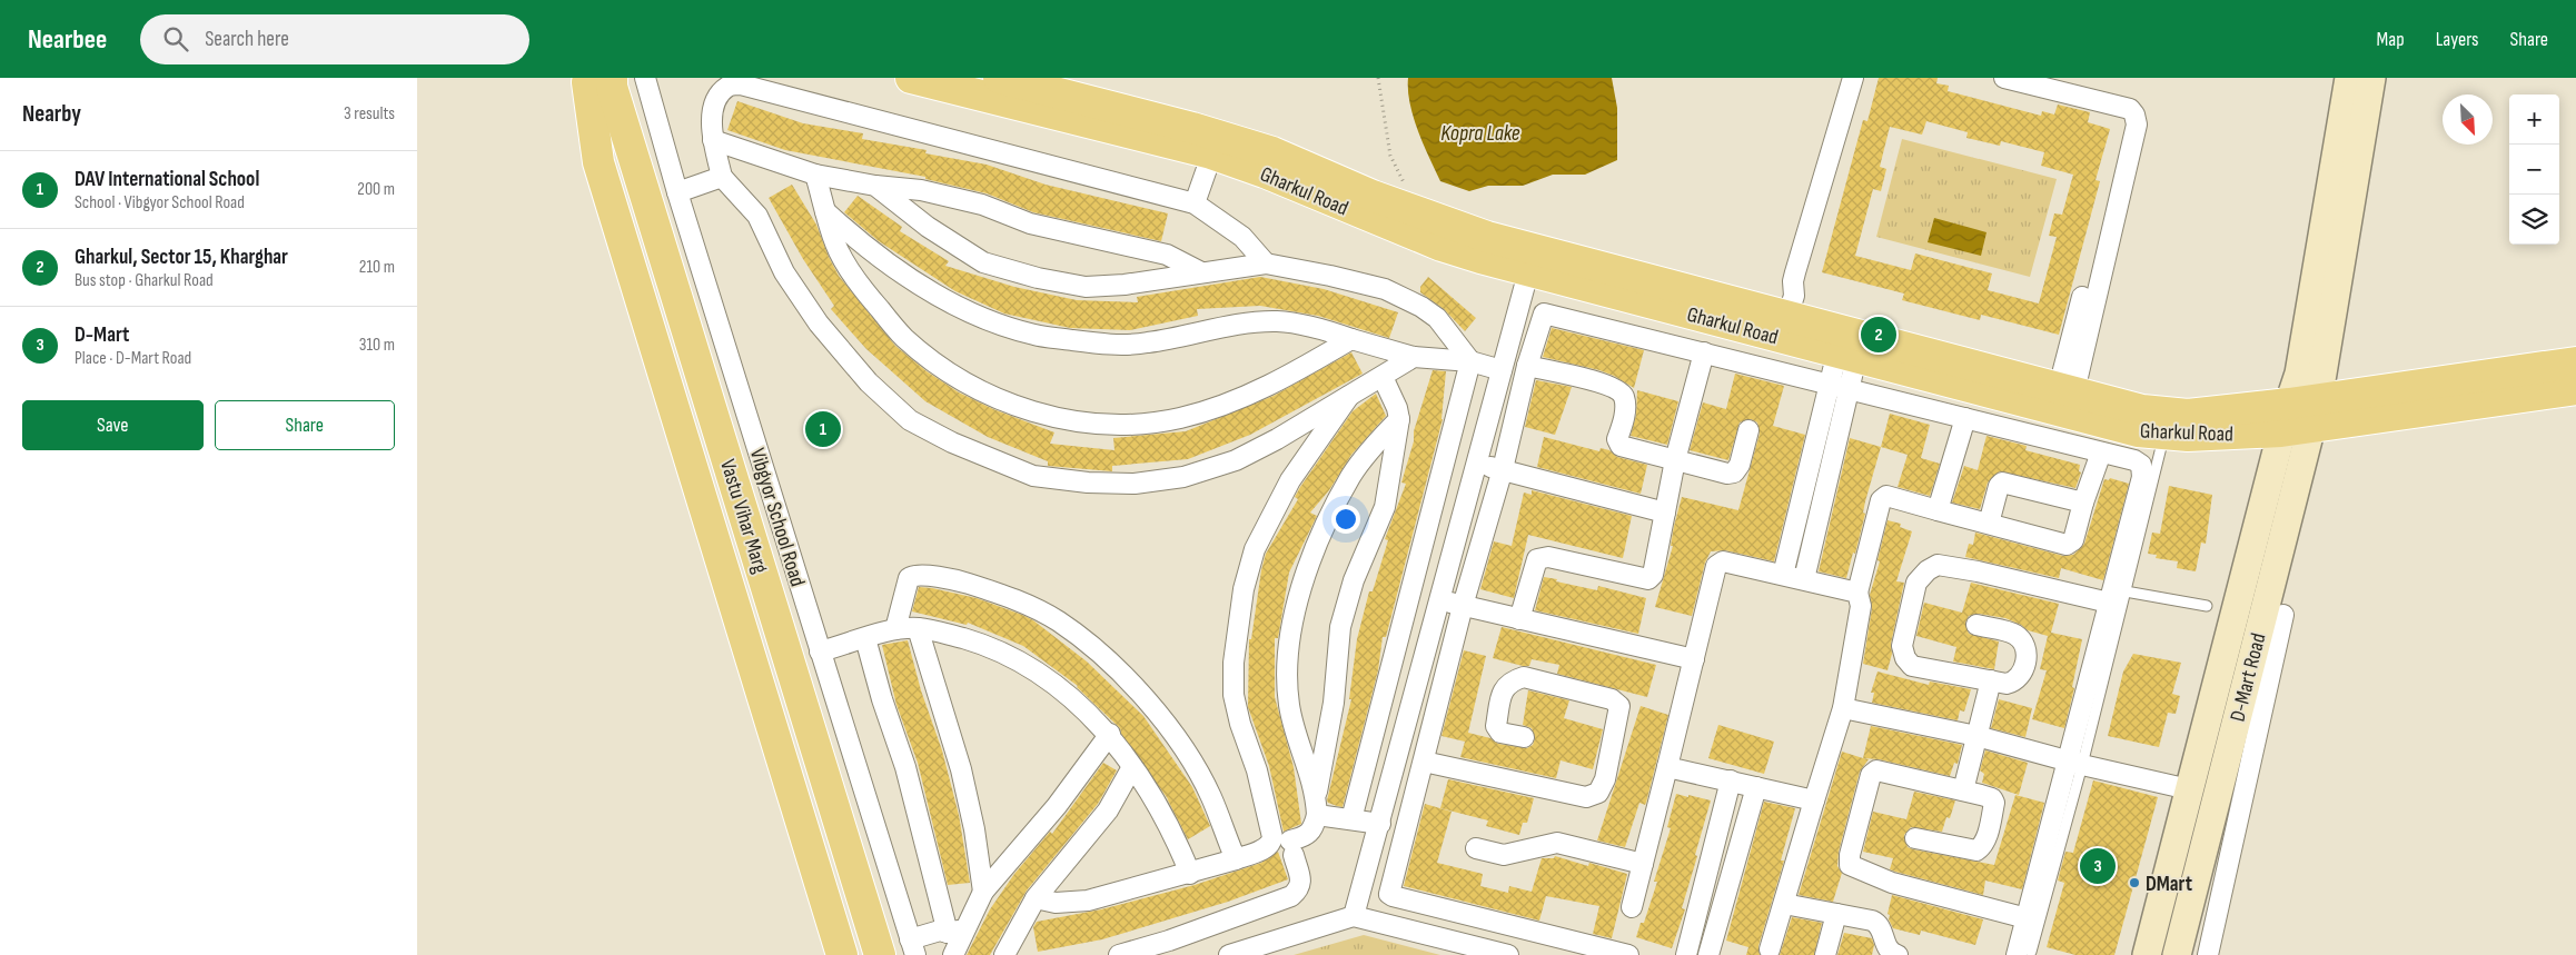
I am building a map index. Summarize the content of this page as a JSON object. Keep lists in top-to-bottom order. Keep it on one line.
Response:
{"streets":{"main road":["Gharkul Road","Vastu Vihar Marg","D-Mart Road"],"street":["Vibgyor School Road"]},"crossings":[["Gharkul Road","D-Mart Road"]],"water":["Kopra Lake"],"places":["DMart"],"north":"bottom right","page":{"header":"Nearbee","search":"Search here","nav":["Map","Layers","Share"],"heading":["Nearby","3 results"],"map_buttons":["+","−"],"list":[{"mark":"1","name":"DAV International School","note":"School · Vibgyor School Road","value":"200 m"},{"mark":"2","name":"Gharkul, Sector 15, Kharghar","note":"Bus stop · Gharkul Road","value":"210 m"},{"mark":"3","name":"D-Mart","note":"Place · D-Mart Road","value":"310 m"}],"pins":["2","1","3"],"buttons":["Save","Share"]}}
